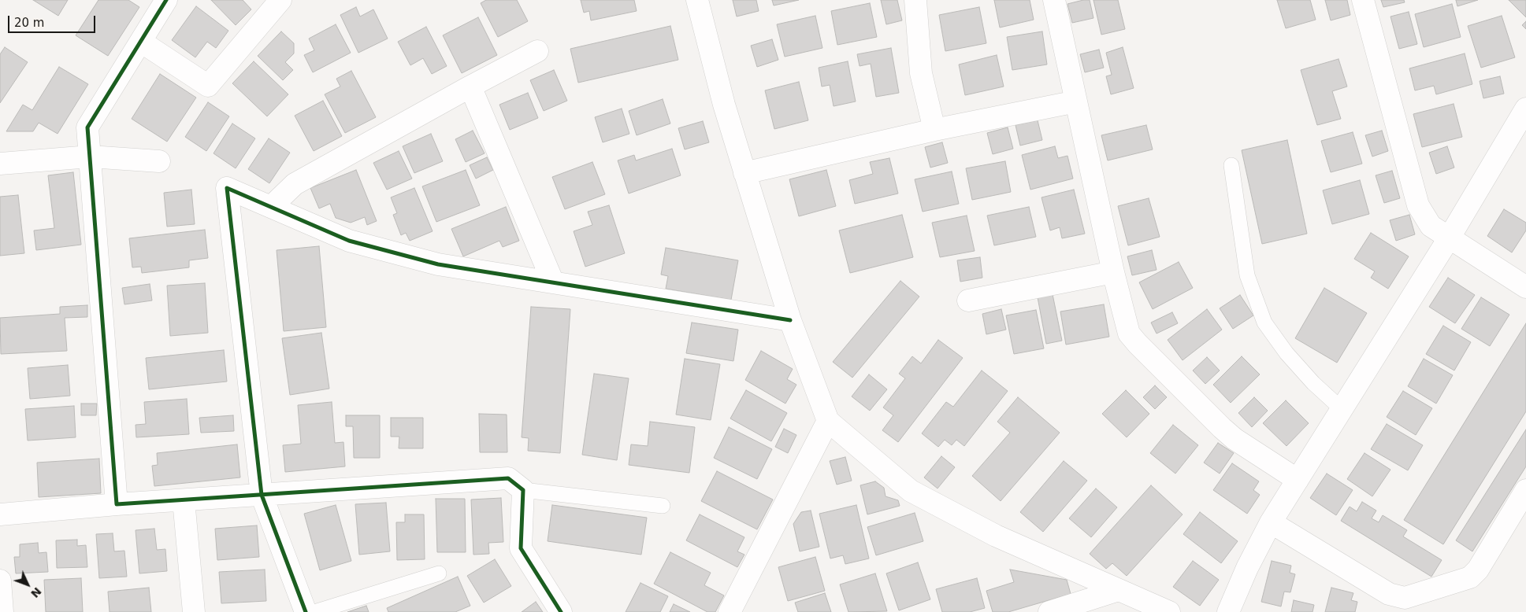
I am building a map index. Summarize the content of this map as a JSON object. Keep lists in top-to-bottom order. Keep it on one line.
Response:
{"scale_bar":"20 m","north":"bottom right"}
